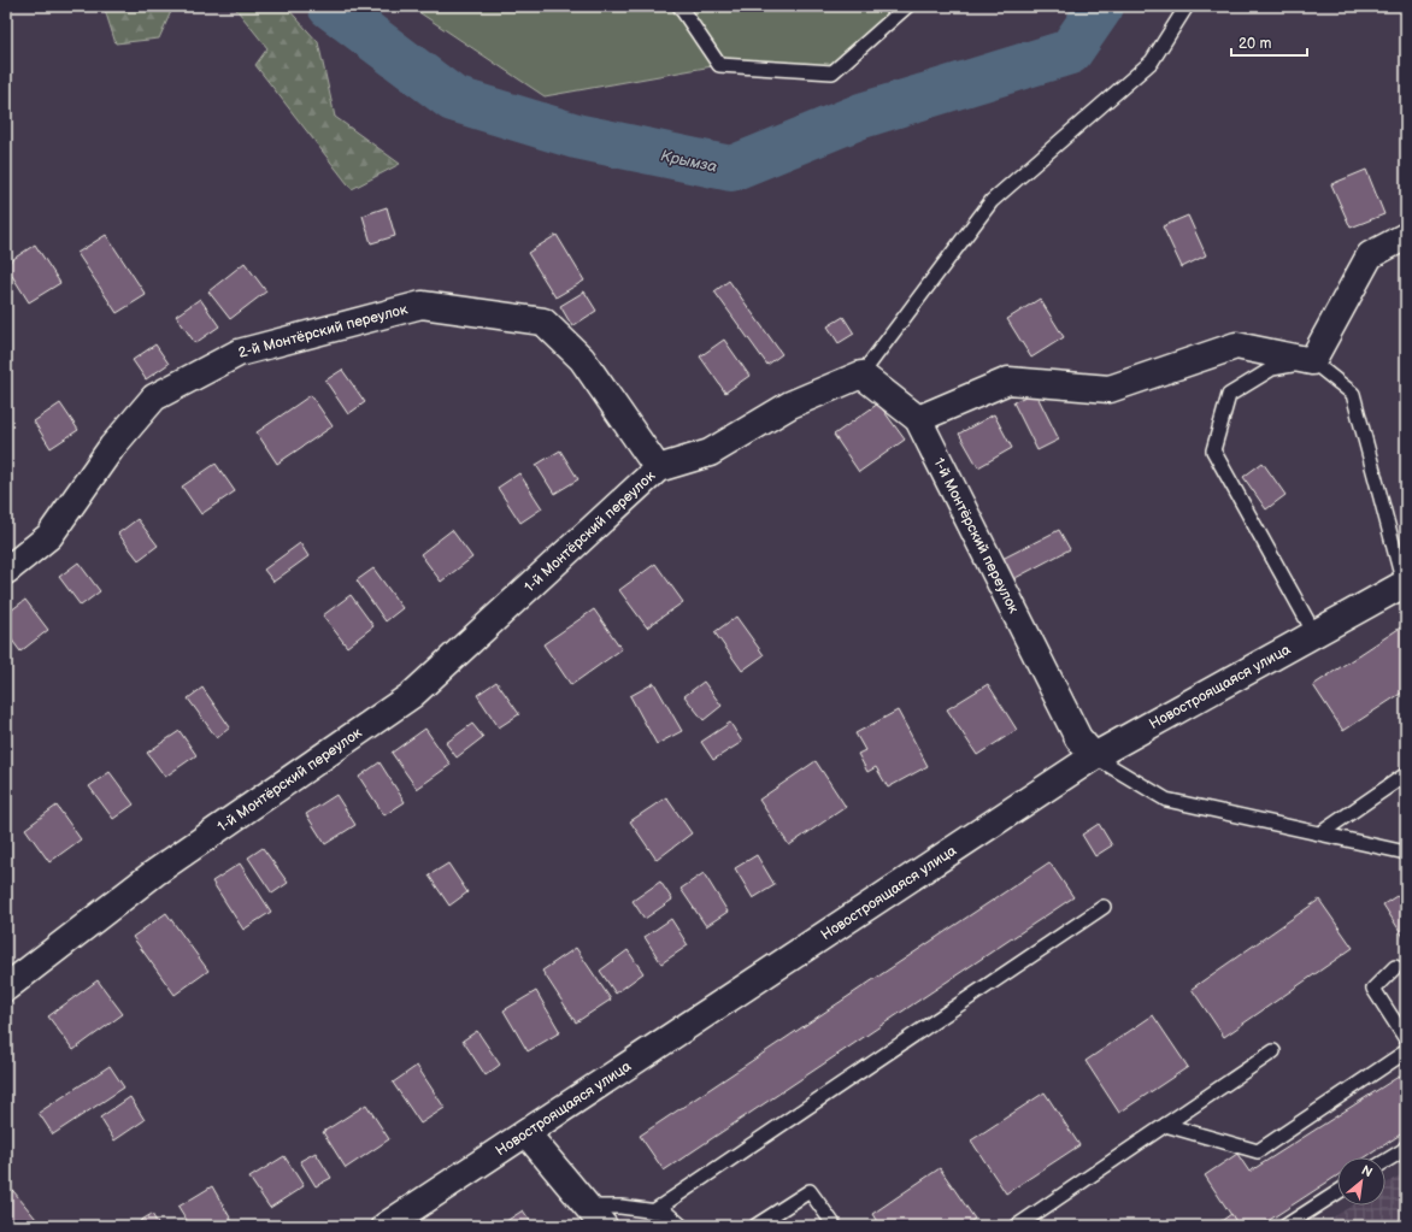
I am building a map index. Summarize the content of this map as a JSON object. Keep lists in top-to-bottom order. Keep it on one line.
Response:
{"streets":{"street":["2-й Монтёрский переулок","1-й Монтёрский переулок","Новостроящаяся улица"]},"crossings":[["2-й Монтёрский переулок","1-й Монтёрский переулок"],["1-й Монтёрский переулок","Новостроящаяся улица"]],"water":["Крымза"],"scale_bar":"20 m","north":"top right"}
